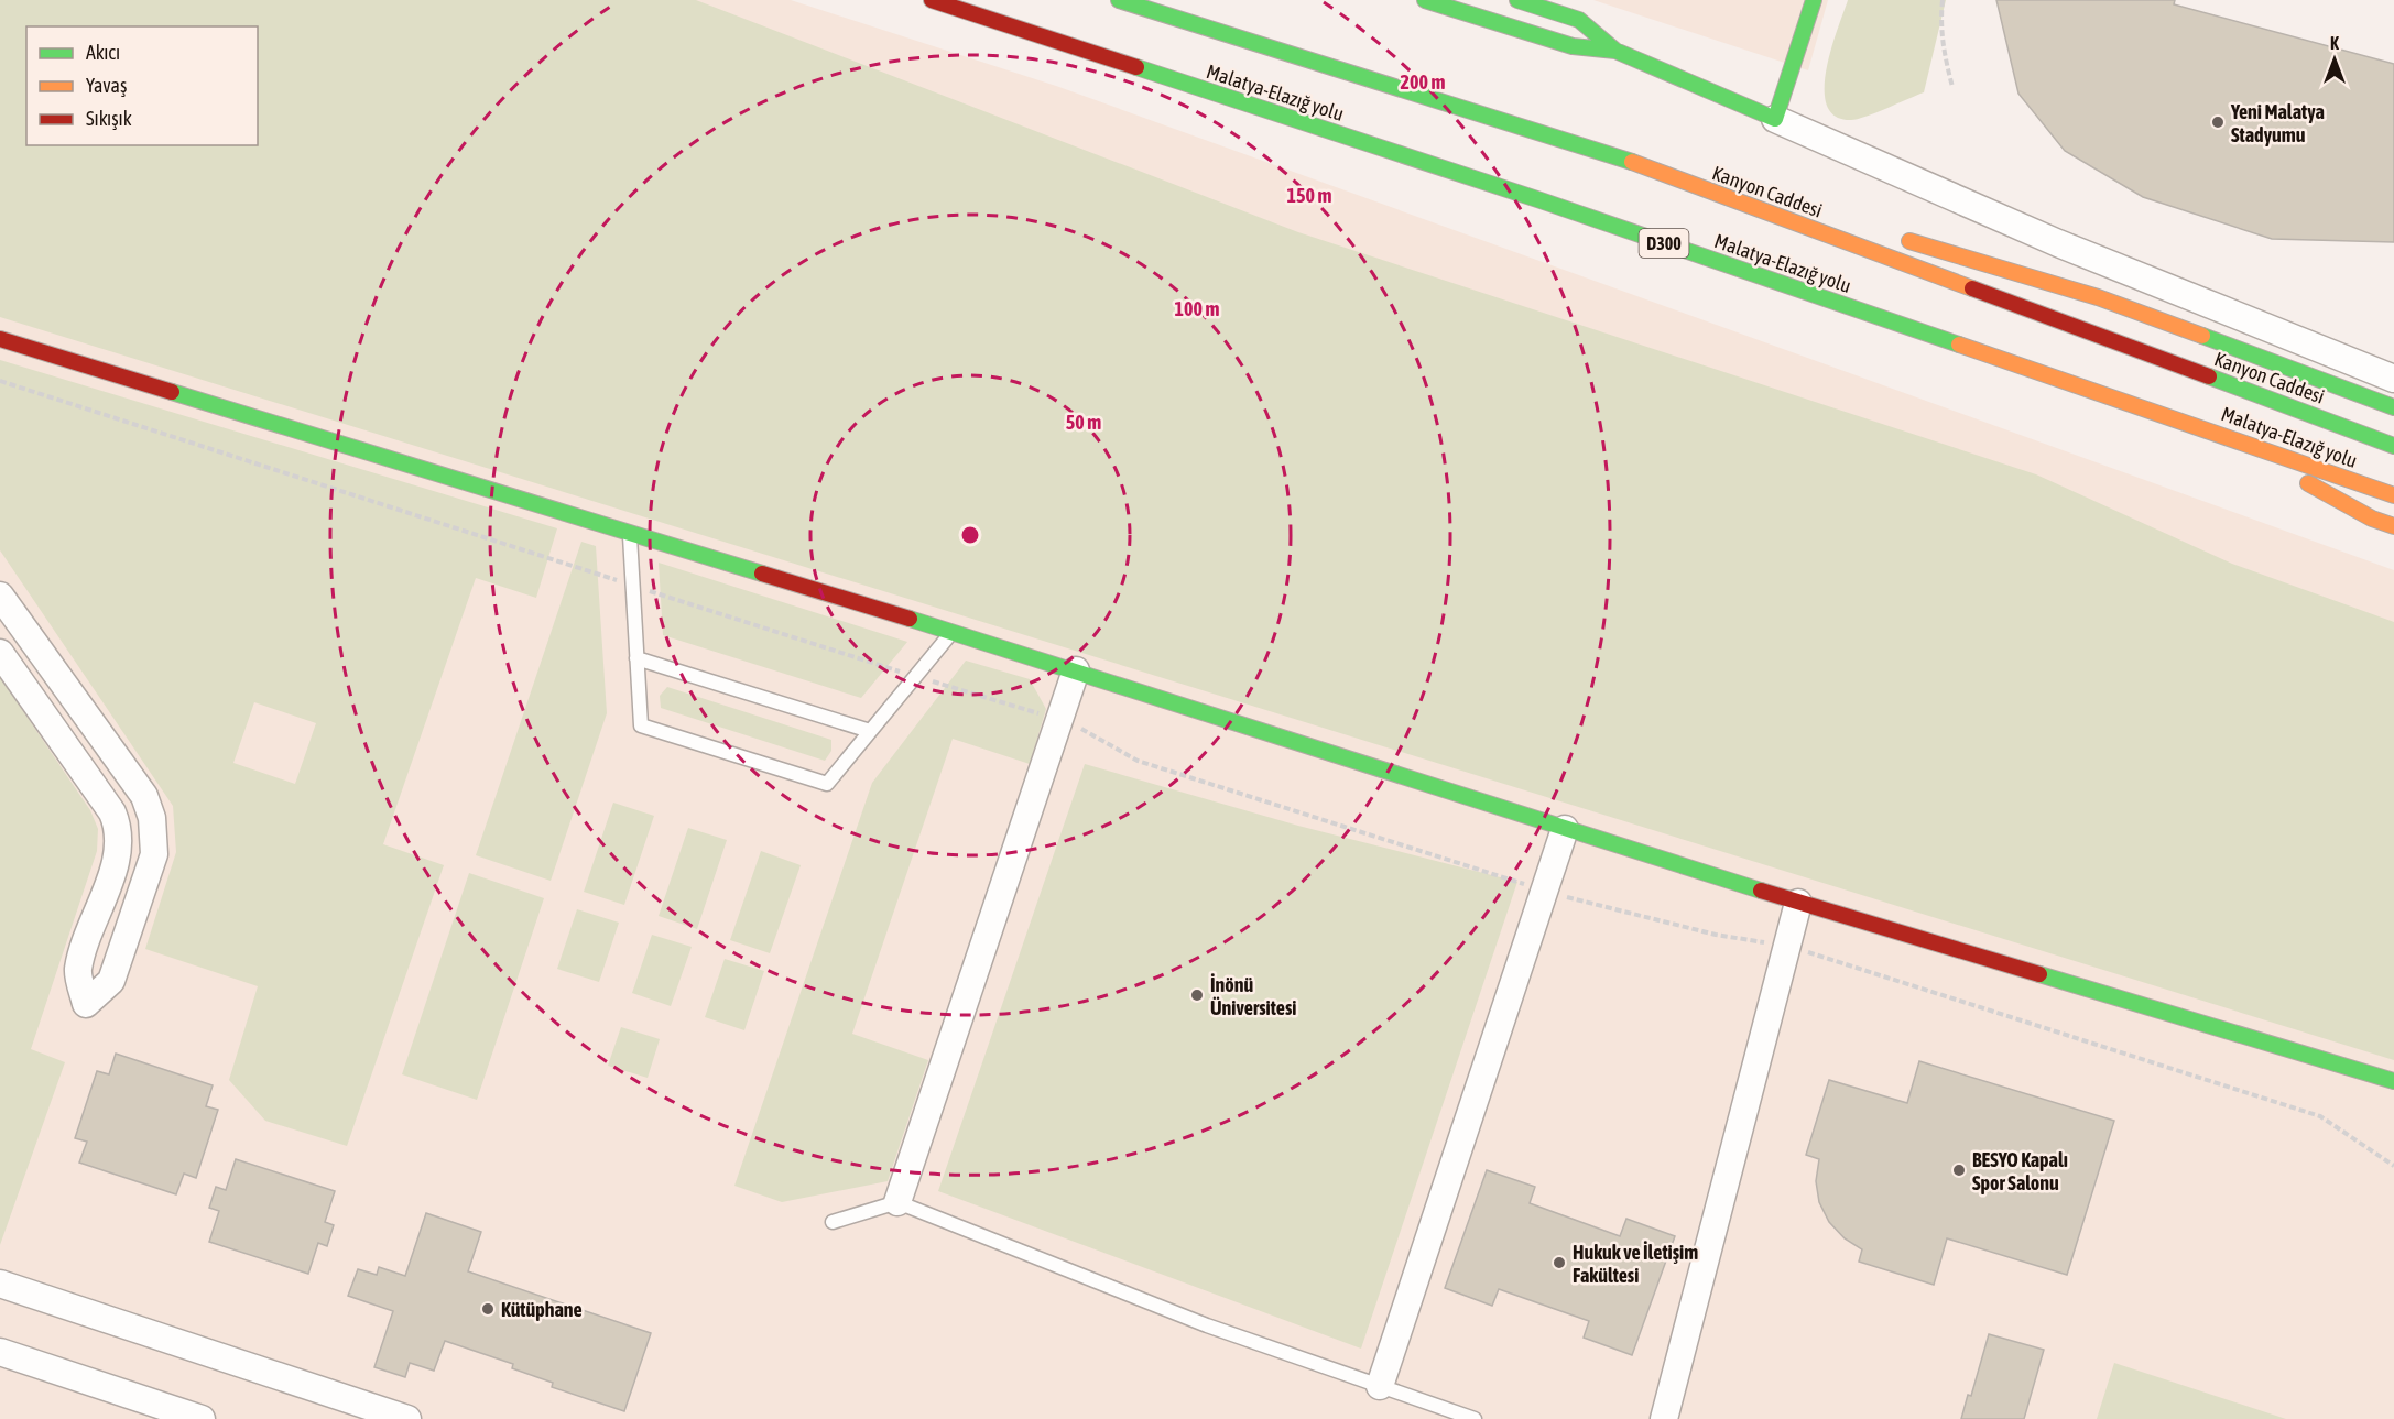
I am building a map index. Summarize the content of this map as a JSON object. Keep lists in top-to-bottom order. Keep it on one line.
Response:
{"streets":{"main road":["Malatya-Elazığ yolu","Kanyon Caddesi","D300"]},"places":["Yeni Malatya Stadyumu","İnönü Üniversitesi","BESYO Kapalı Spor Salonu","Hukuk ve İletişim Fakültesi","Kütüphane"],"legend":["Akıcı","Yavaş","Sıkışık"],"north":"top","rings":["200 m","150 m","100 m","50 m"]}
